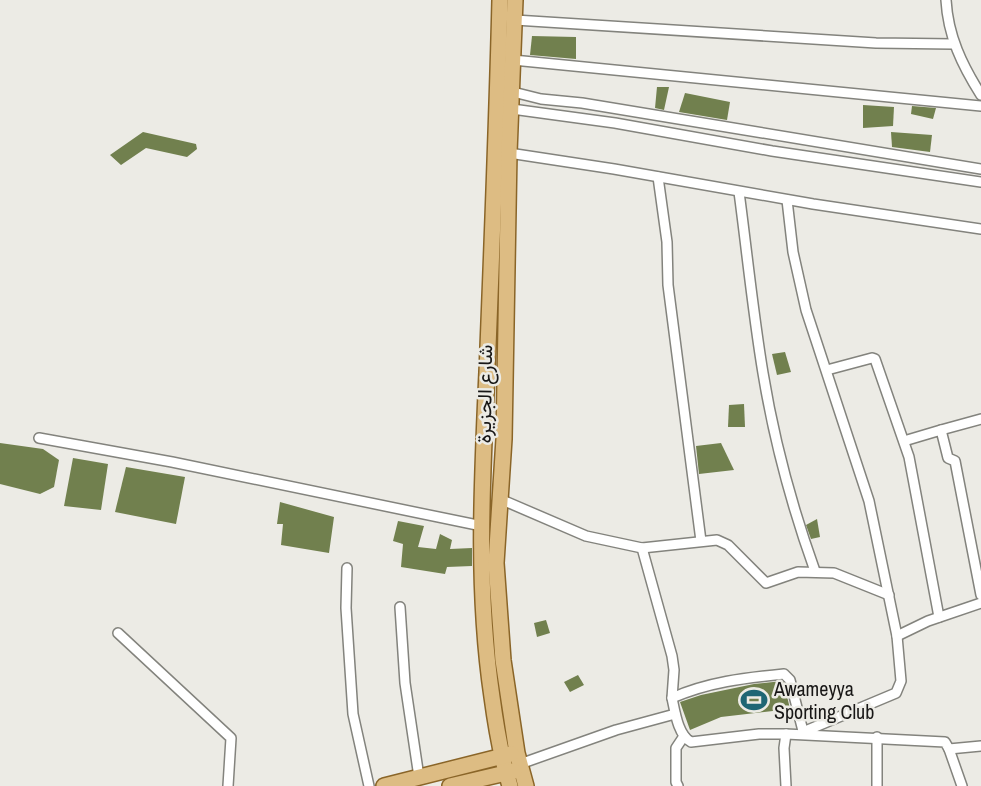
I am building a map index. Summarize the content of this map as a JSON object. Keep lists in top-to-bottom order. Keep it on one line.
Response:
{"streets":{"main road":["شارع الجزيرة"]},"places":{"sports":["Awameyya Sporting Club"]}}
